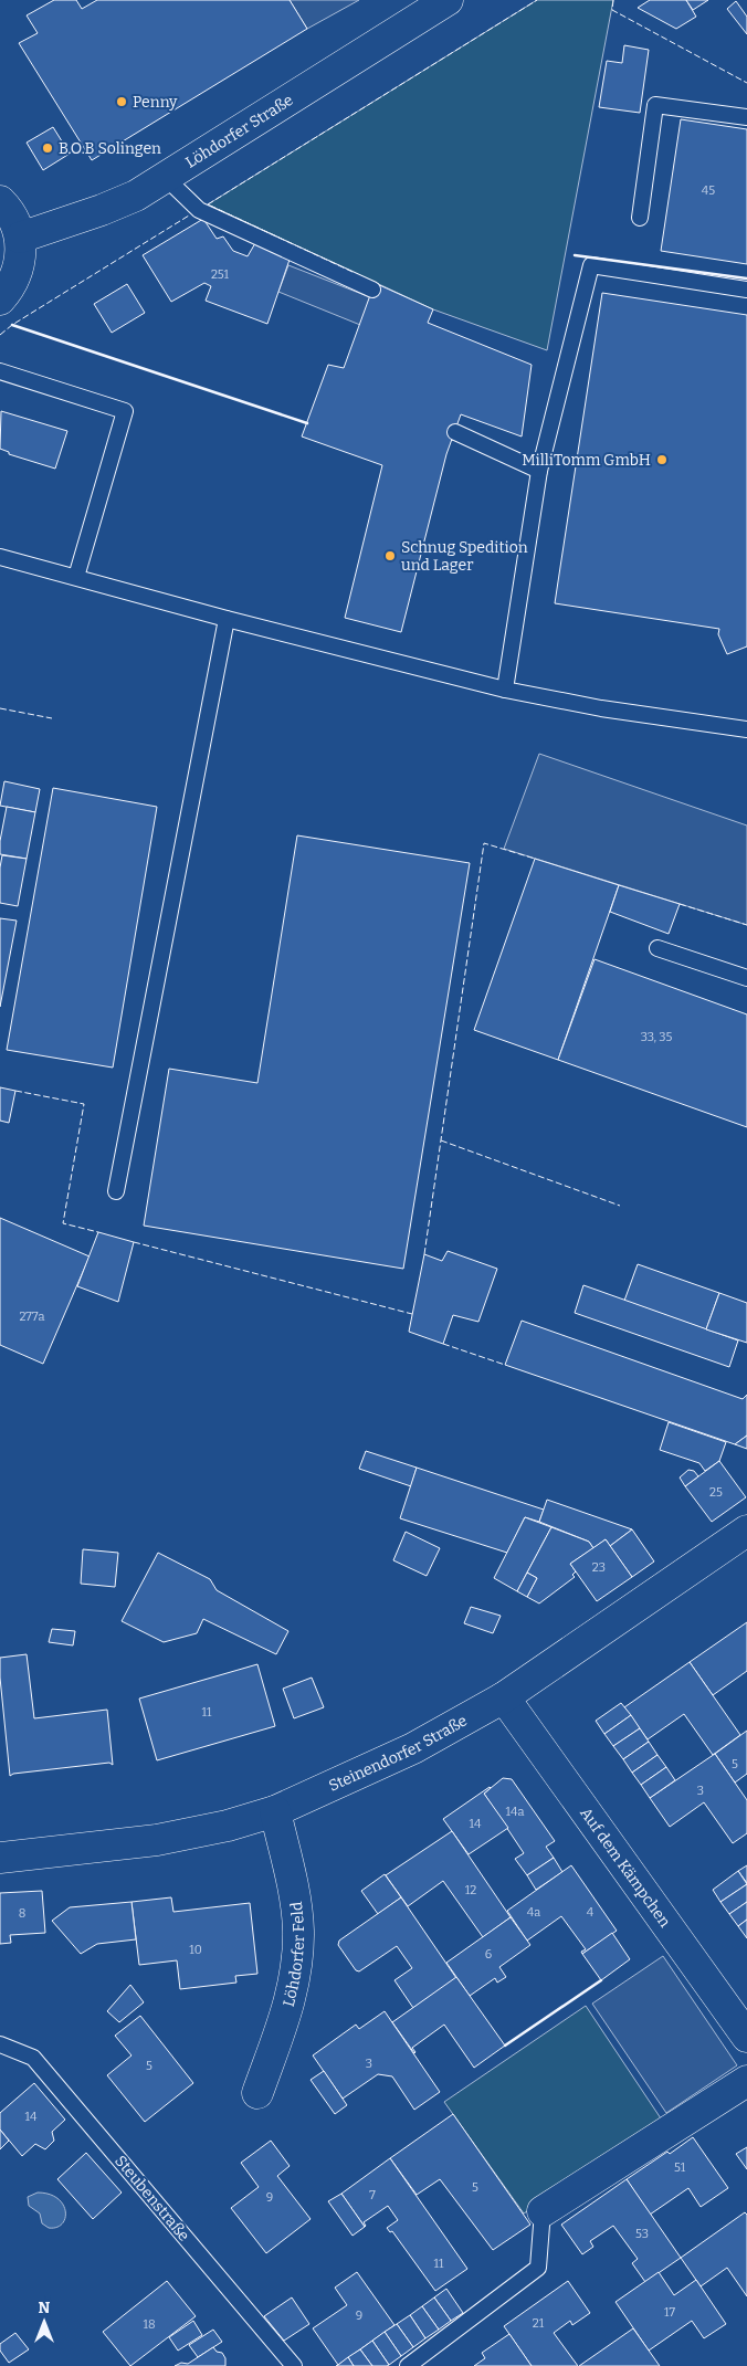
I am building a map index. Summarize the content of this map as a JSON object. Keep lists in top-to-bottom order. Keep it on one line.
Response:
{"streets":{"street":["Löhdorfer Straße","Steinendorfer Straße","Auf dem Kämpchen","Löhdorfer Feld"],"lane":["Steubenstraße"]},"crossings":[["Steinendorfer Straße","Auf dem Kämpchen"],["Steinendorfer Straße","Löhdorfer Feld"]],"places":["Penny","B.O.B Solingen","MilliTomm GmbH","Schnug Spedition und Lager"],"house_numbers":["45","251","33, 35","277a","25","23","11","5","3","14a","14","12","4a","4","8","10","6","3","5","14","51","5","7","9","53","11","17","9","21","18"],"north":"top"}
